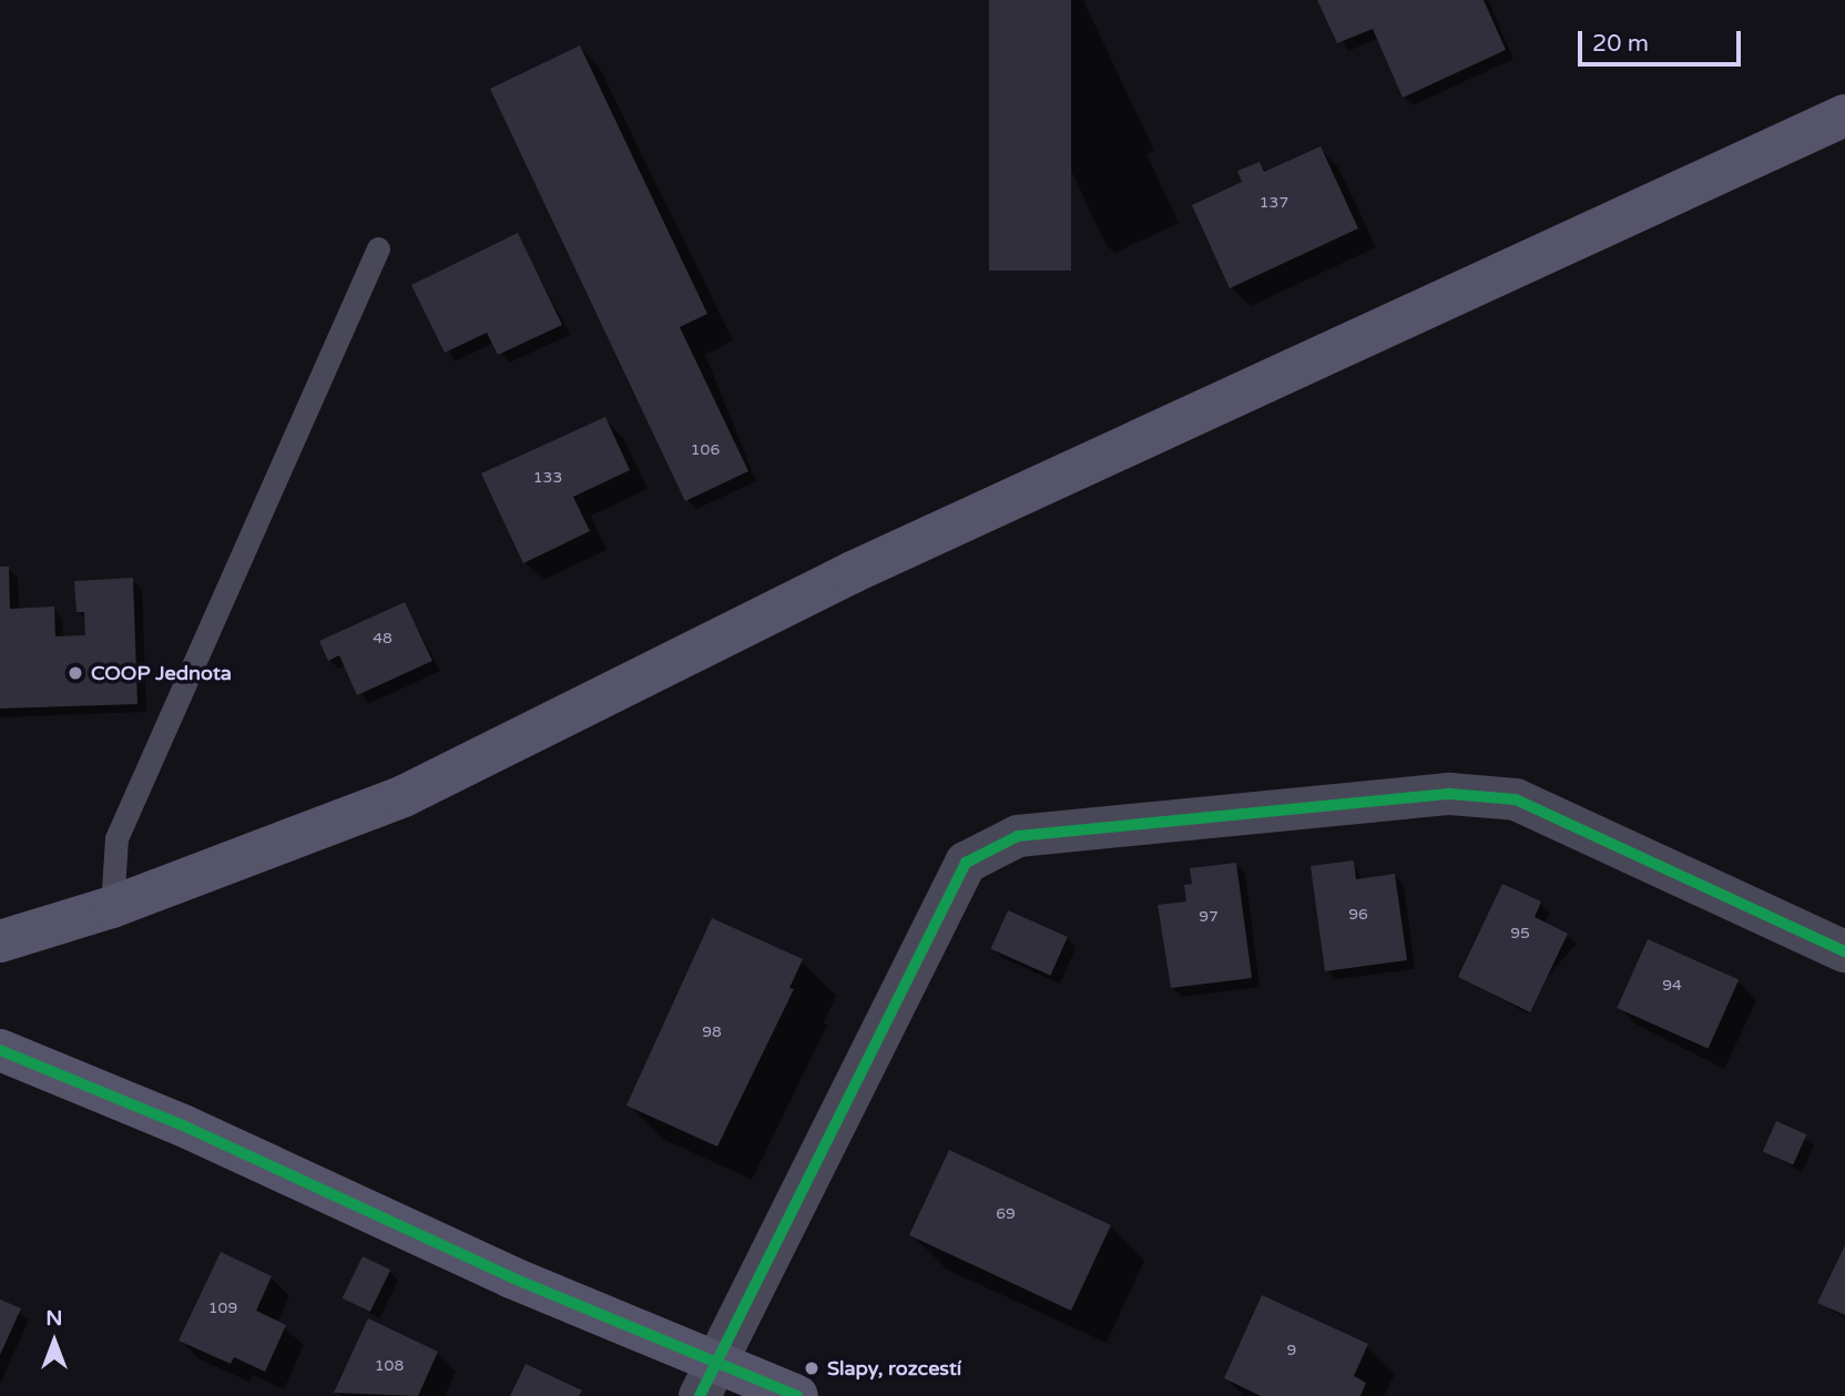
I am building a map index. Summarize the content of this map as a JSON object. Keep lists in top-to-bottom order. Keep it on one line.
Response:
{"places":["COOP Jednota","Slapy, rozcestí"],"house_numbers":["137","106","133","48","96","97","95","94","98","69","109","9","108"],"scale_bar":"20 m","north":"top"}
